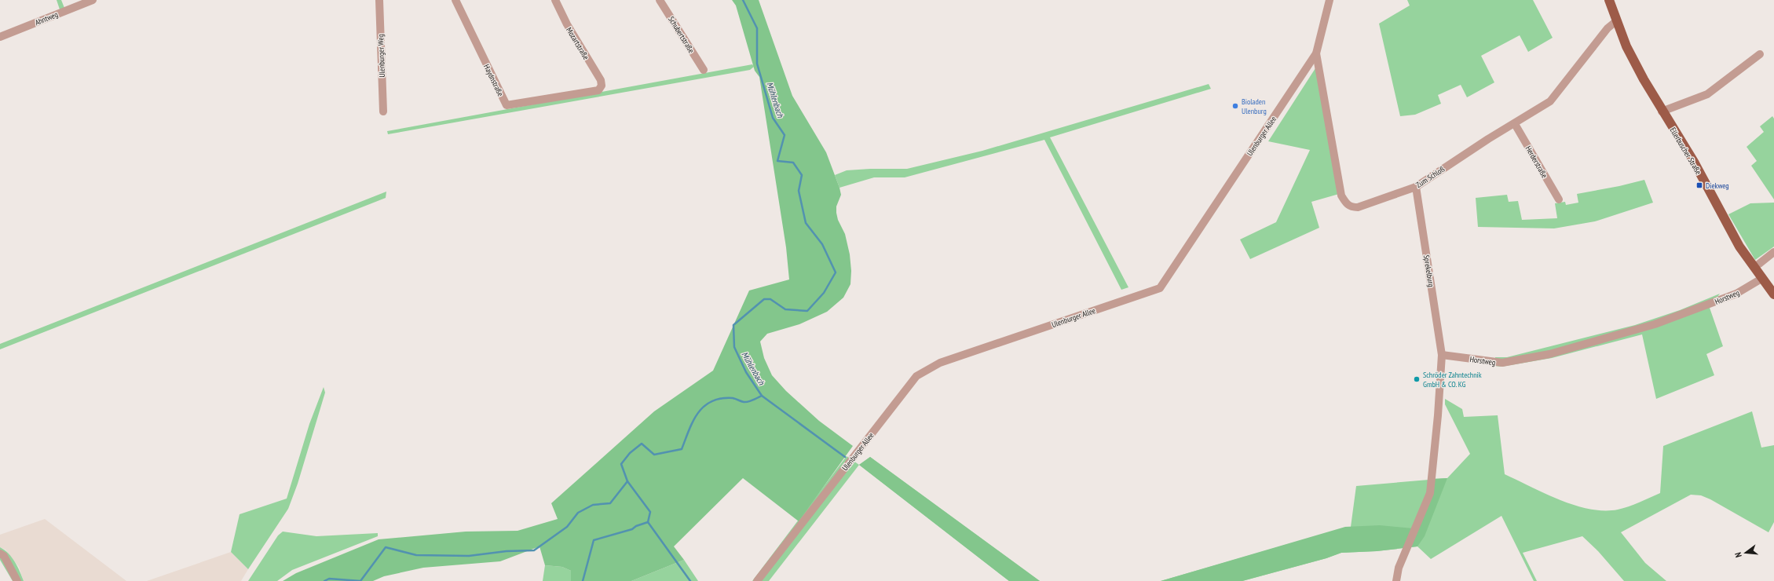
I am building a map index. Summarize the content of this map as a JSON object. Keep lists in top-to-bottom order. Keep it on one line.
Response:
{"streets":{"main road":["Ellerbuscher Straße"],"street":["Ahntweg","Schubertstraße","Mozartstraße","Ulenburger Weg","Haydnstraße","Ulenburger Allee","Herderstraße","Zum Schloß","Sprekelburg","Horstweg"]},"crossings":[["Mozartstraße","Haydnstraße"],["Ulenburger Allee","Zum Schloß"],["Ellerbuscher Straße","Zum Schloß"],["Ellerbuscher Straße","Horstweg"],["Herderstraße","Zum Schloß"],["Zum Schloß","Sprekelburg"],["Sprekelburg","Horstweg"]],"water":["Mühlenbach"],"places":{"other":["Bioladen Ulenburg","Schröder Zahntechnik GmbH & CO. KG"],"transit":["Diekweg"]},"north":"left"}
